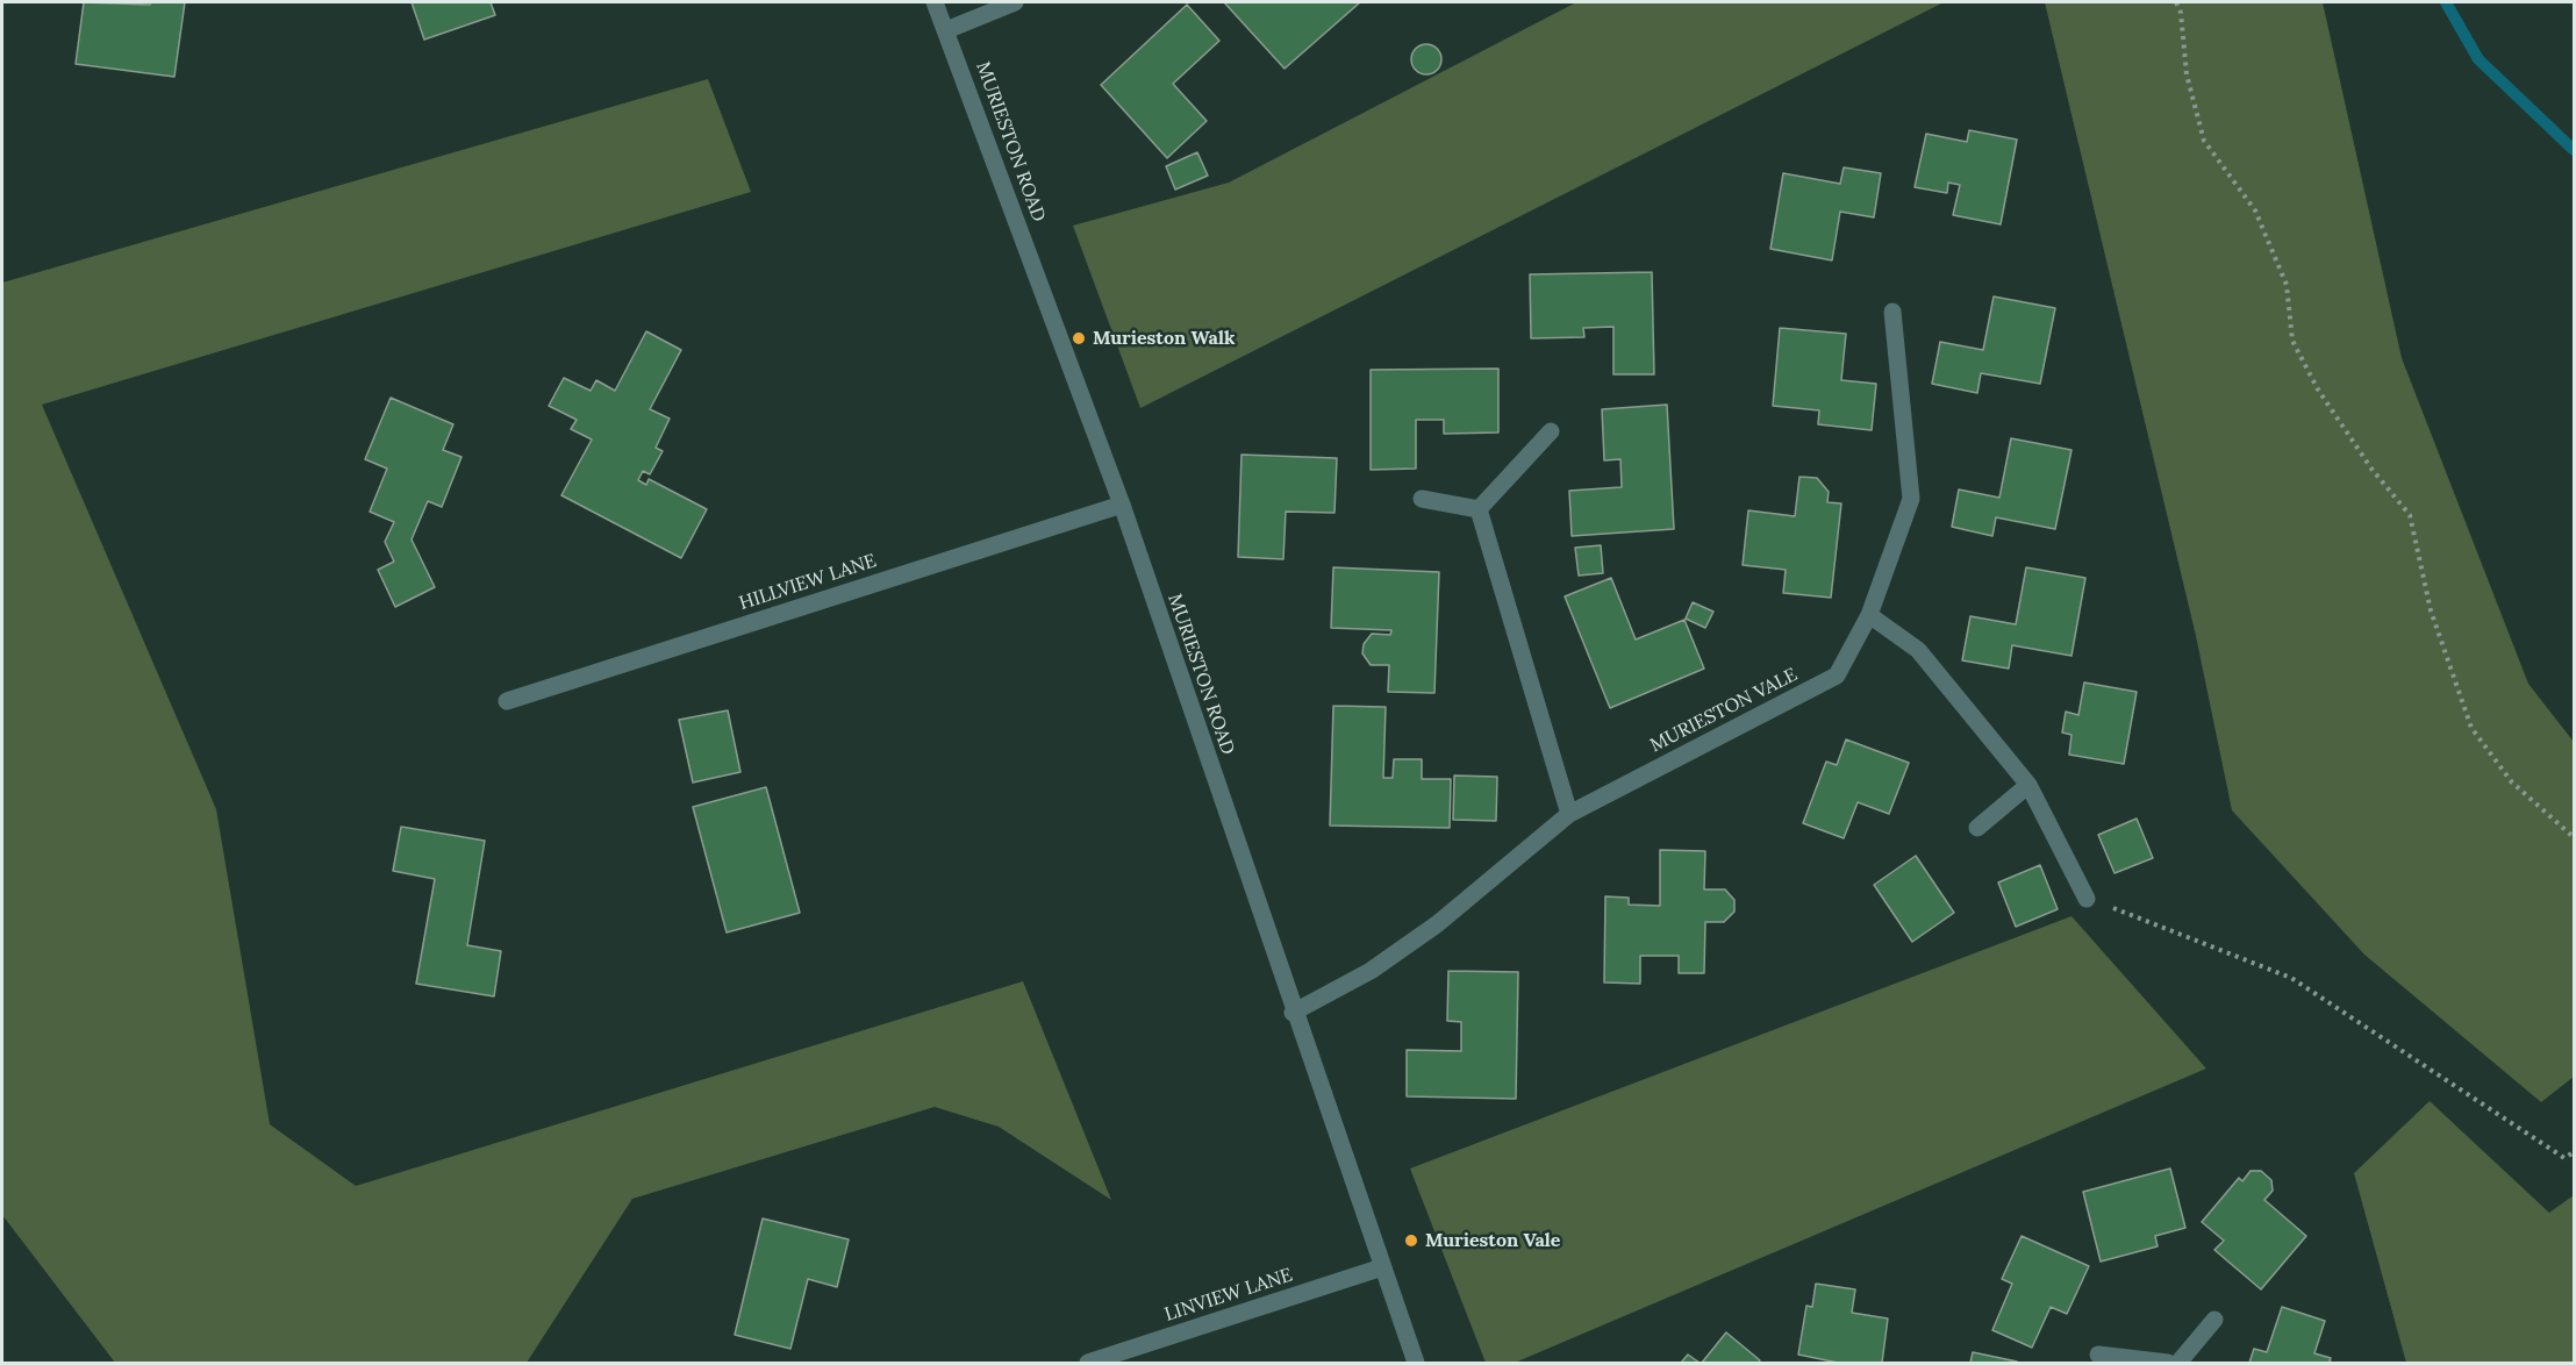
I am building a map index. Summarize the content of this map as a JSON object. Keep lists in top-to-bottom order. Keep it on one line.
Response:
{"streets":{"street":["MURIESTON ROAD","HILLVIEW LANE","MURIESTON VALE","LINVIEW LANE"]},"crossings":[["MURIESTON ROAD","HILLVIEW LANE"],["MURIESTON ROAD","MURIESTON VALE"],["MURIESTON ROAD","LINVIEW LANE"]],"places":["Murieston Walk","Murieston Vale"]}
